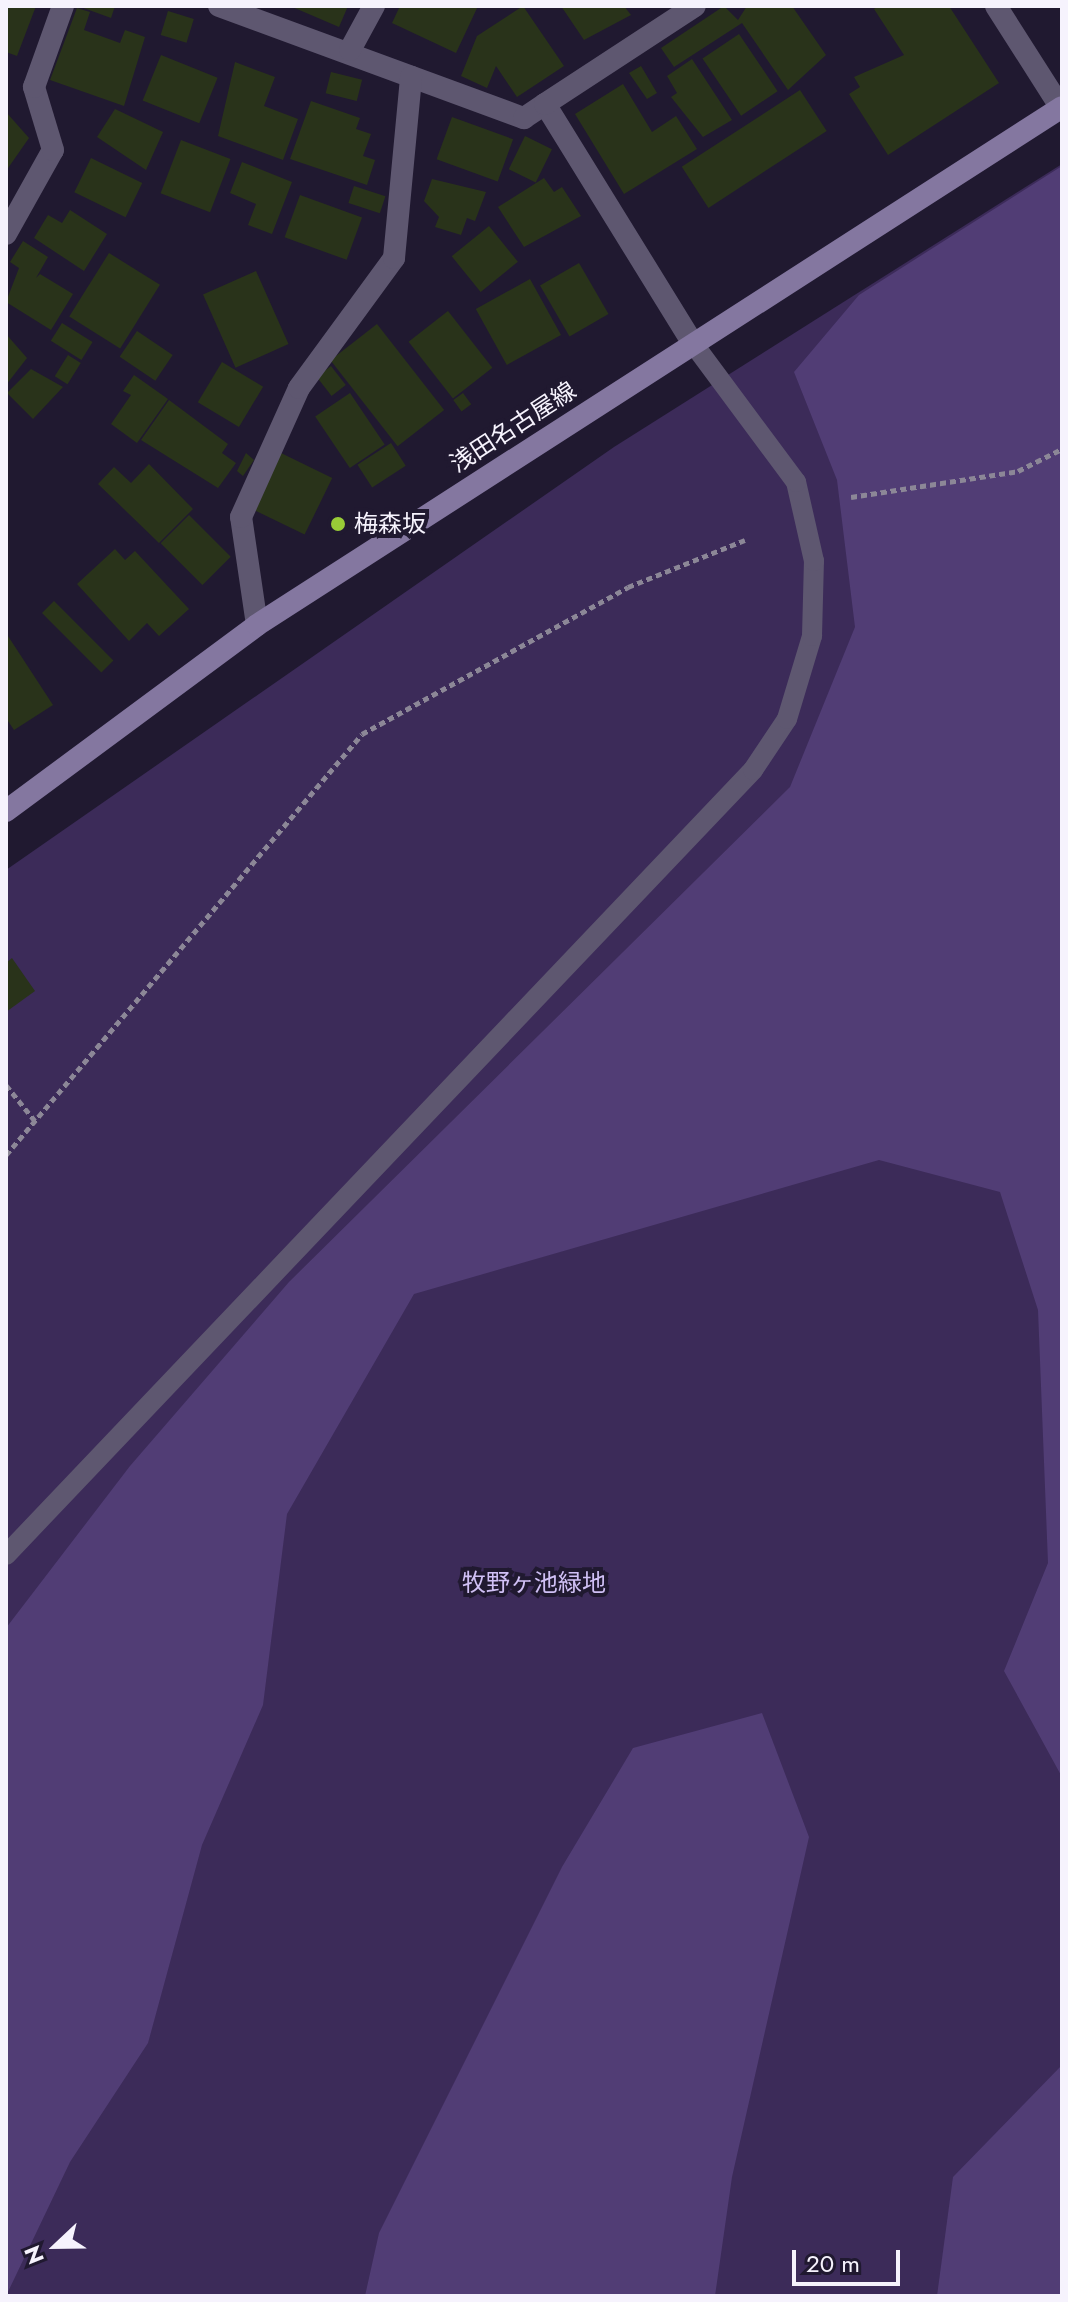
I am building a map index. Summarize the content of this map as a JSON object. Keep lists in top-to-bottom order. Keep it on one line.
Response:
{"streets":{"main road":["浅田名古屋線"]},"parks":["牧野ヶ池緑地"],"places":["梅森坂"],"scale_bar":"20 m","north":"left"}
